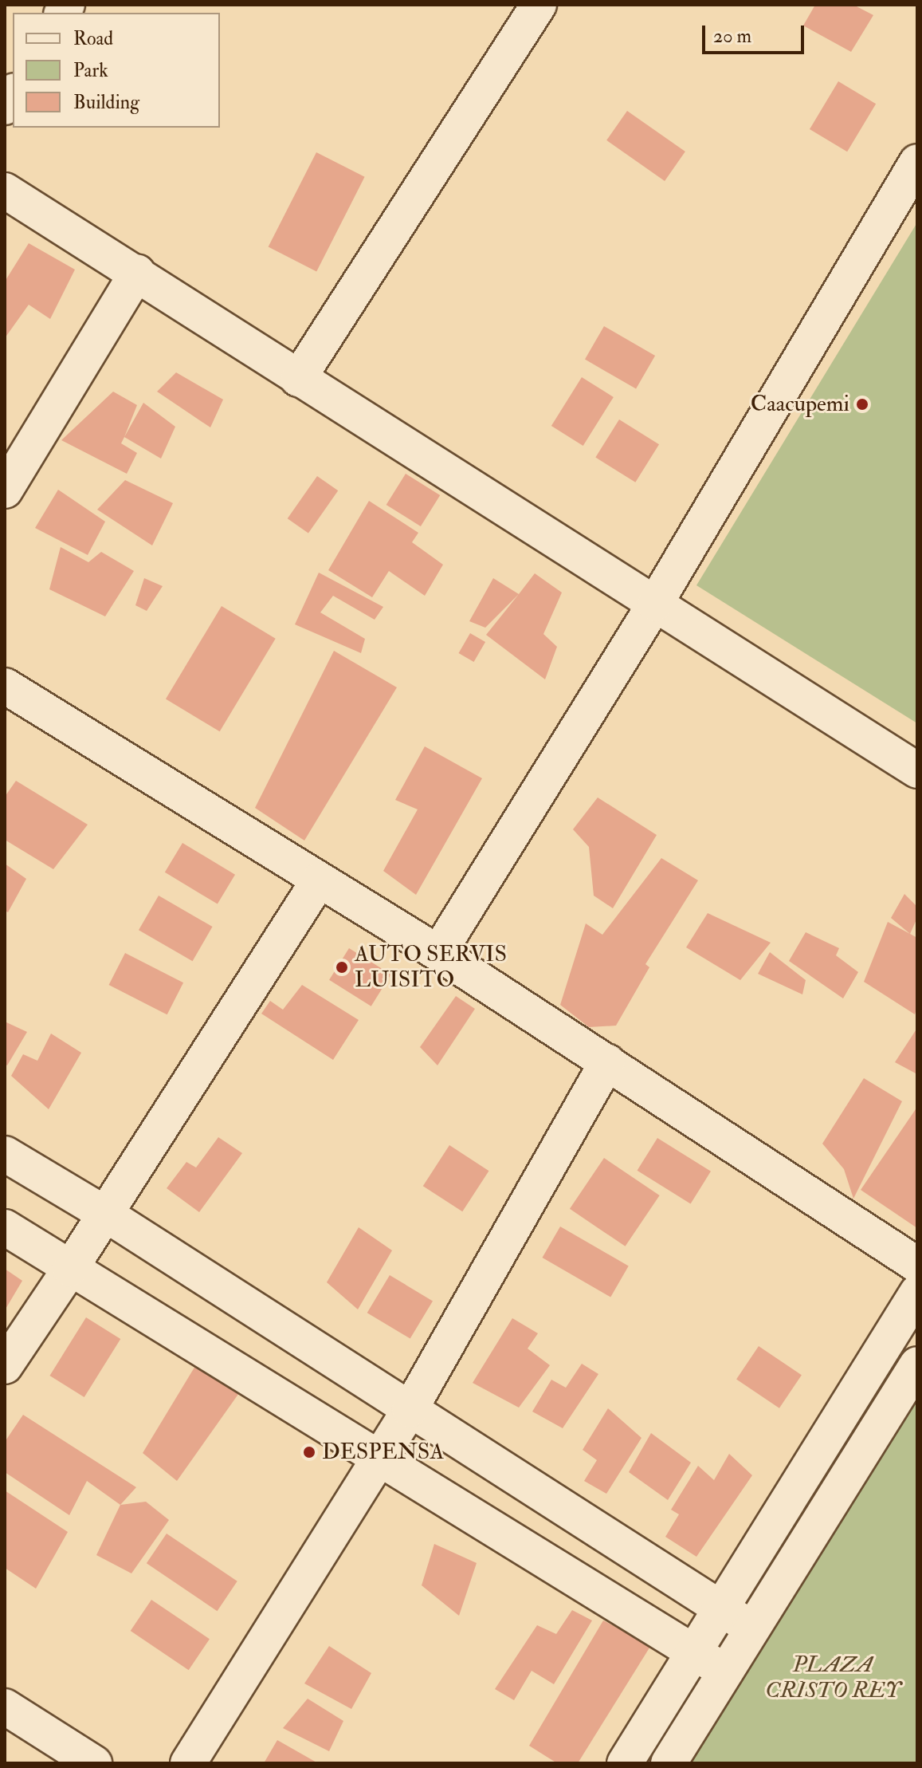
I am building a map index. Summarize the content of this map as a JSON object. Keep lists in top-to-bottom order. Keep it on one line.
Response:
{"parks":["PLAZA CRISTO REY"],"places":["Caacupemi","AUTO SERVIS LUISITO","DESPENSA"],"legend":["Road","Park","Building"],"scale_bar":"20 m"}
